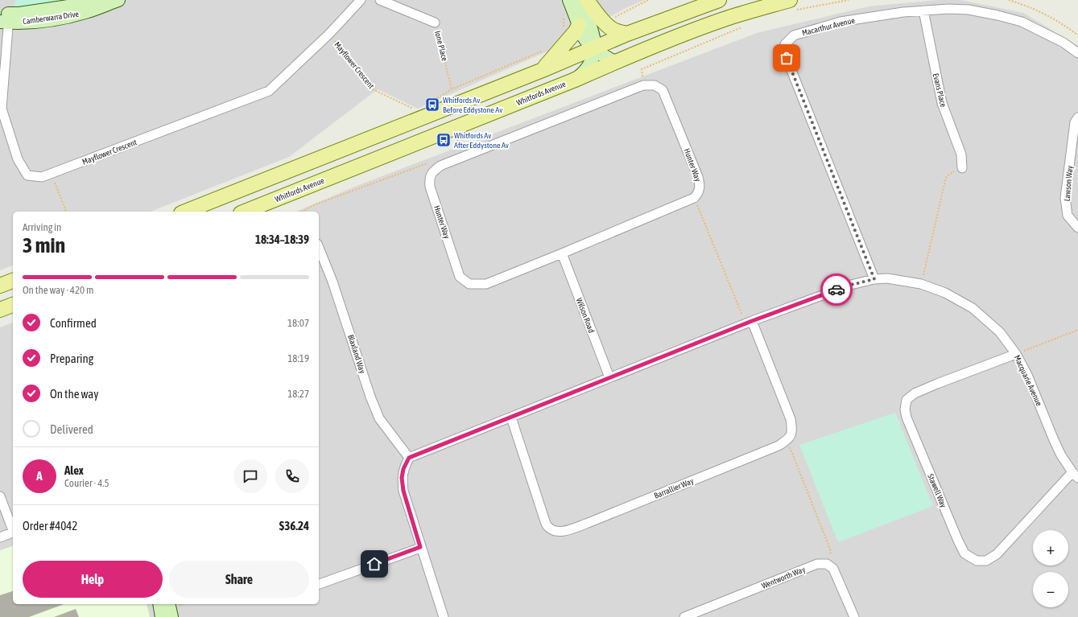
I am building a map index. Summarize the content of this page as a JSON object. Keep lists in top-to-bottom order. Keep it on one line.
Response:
{"streets":{"main road":["Whitfords Avenue"],"street":["Camberwarra Drive","Macarthur Avenue","Ione Place","Mayflower Crescent","Evans Place","Hunter Way","Lawson Way","Wilson Road","Blaxland Way","Macquarie Avenue","Barrallier Way","Stawell Way","Wentworth Way"]},"crossings":[["Camberwarra Drive","Mayflower Crescent"],["Macarthur Avenue","Evans Place"],["Macarthur Avenue","Macquarie Avenue"],["Hunter Way","Wilson Road"],["Wilson Road","Macquarie Avenue"],["Blaxland Way","Macquarie Avenue"],["Macquarie Avenue","Barrallier Way"],["Macquarie Avenue","Stawell Way"]],"places":{"bus stop":["Whitfords Av Before Eddystone Av","Whitfords Av After Eddystone Av"]},"page":{"heading":["3 min","Arriving in","18:34–18:39"],"panel":["Alex","Courier · 4.5","Order #4042","$36.24"],"bar":"On the way · 420 m","list":[["Confirmed","18:07"],["Preparing","18:19"],["On the way","18:27"],"Delivered"],"round":"A","map_buttons":["+","−"],"buttons":["Help","Share"]}}
